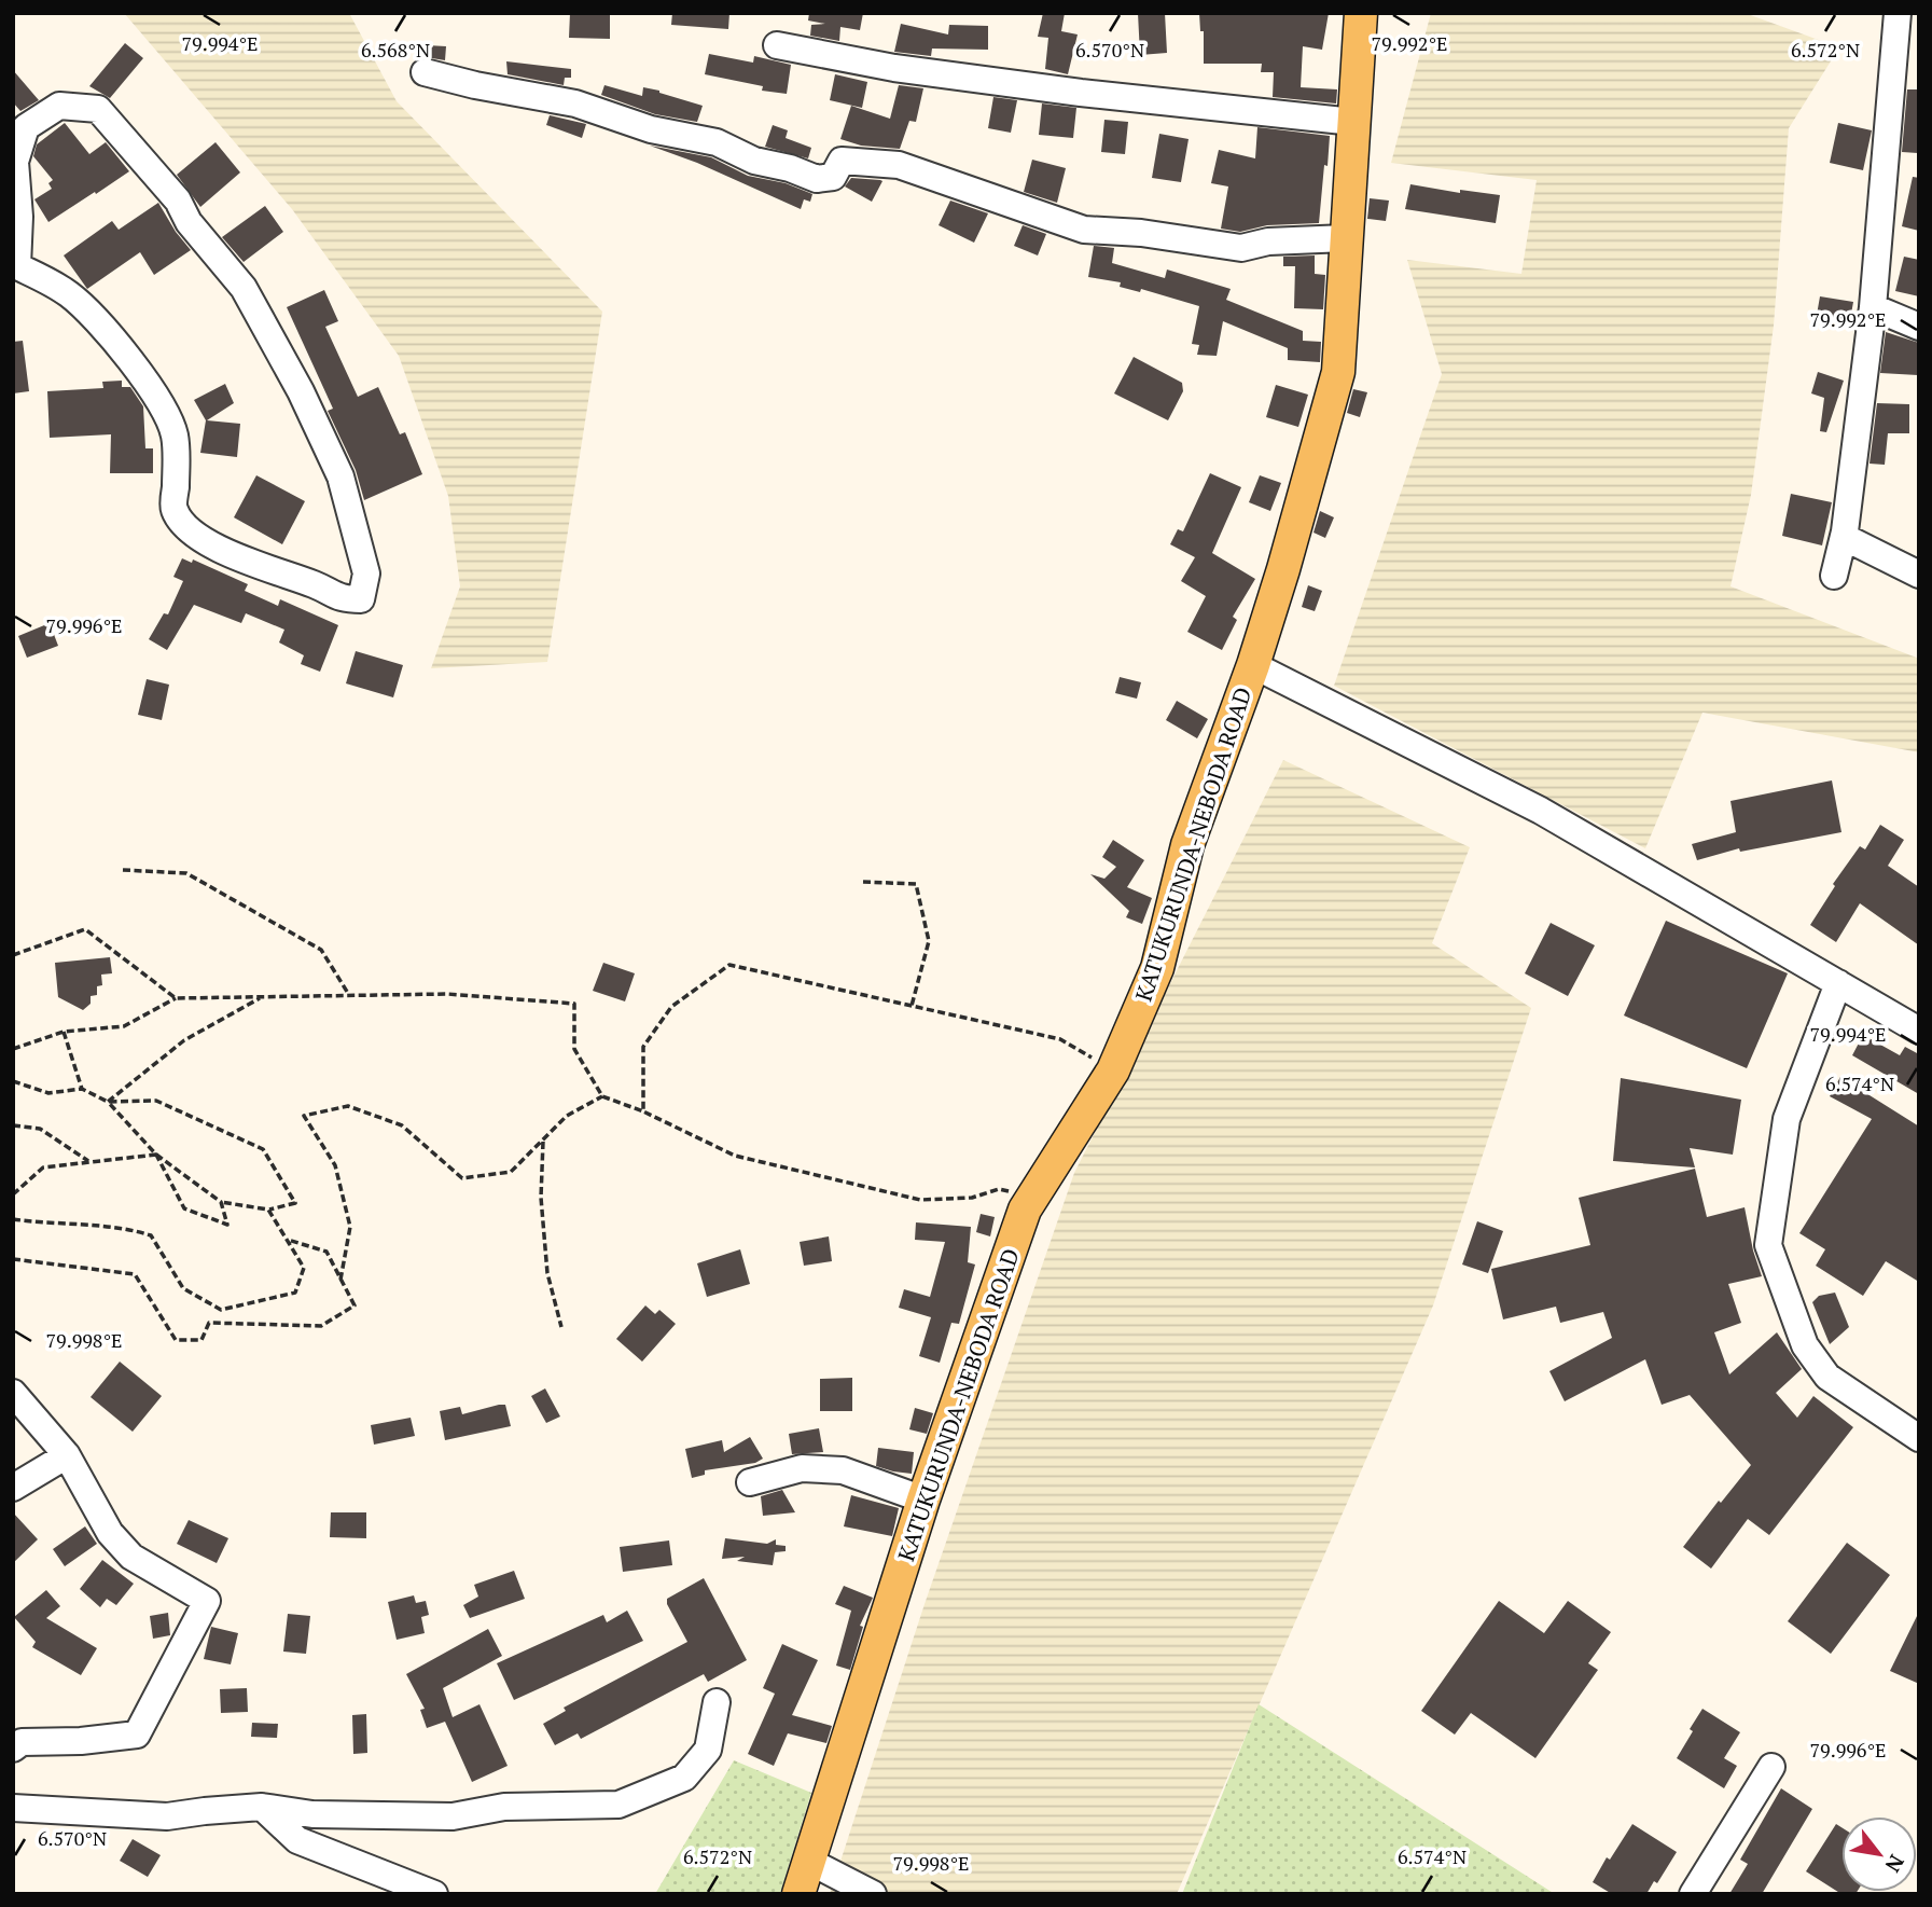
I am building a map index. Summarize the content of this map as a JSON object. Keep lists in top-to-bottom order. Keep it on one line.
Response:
{"streets":{"main road":["KATUKURUNDA-NEBODA ROAD"]},"north":"bottom right","coordinates":["79.994°E","79.992°E","6.570°N","6.572°N","6.568°N","79.996°E","6.574°N","79.998°E"]}
